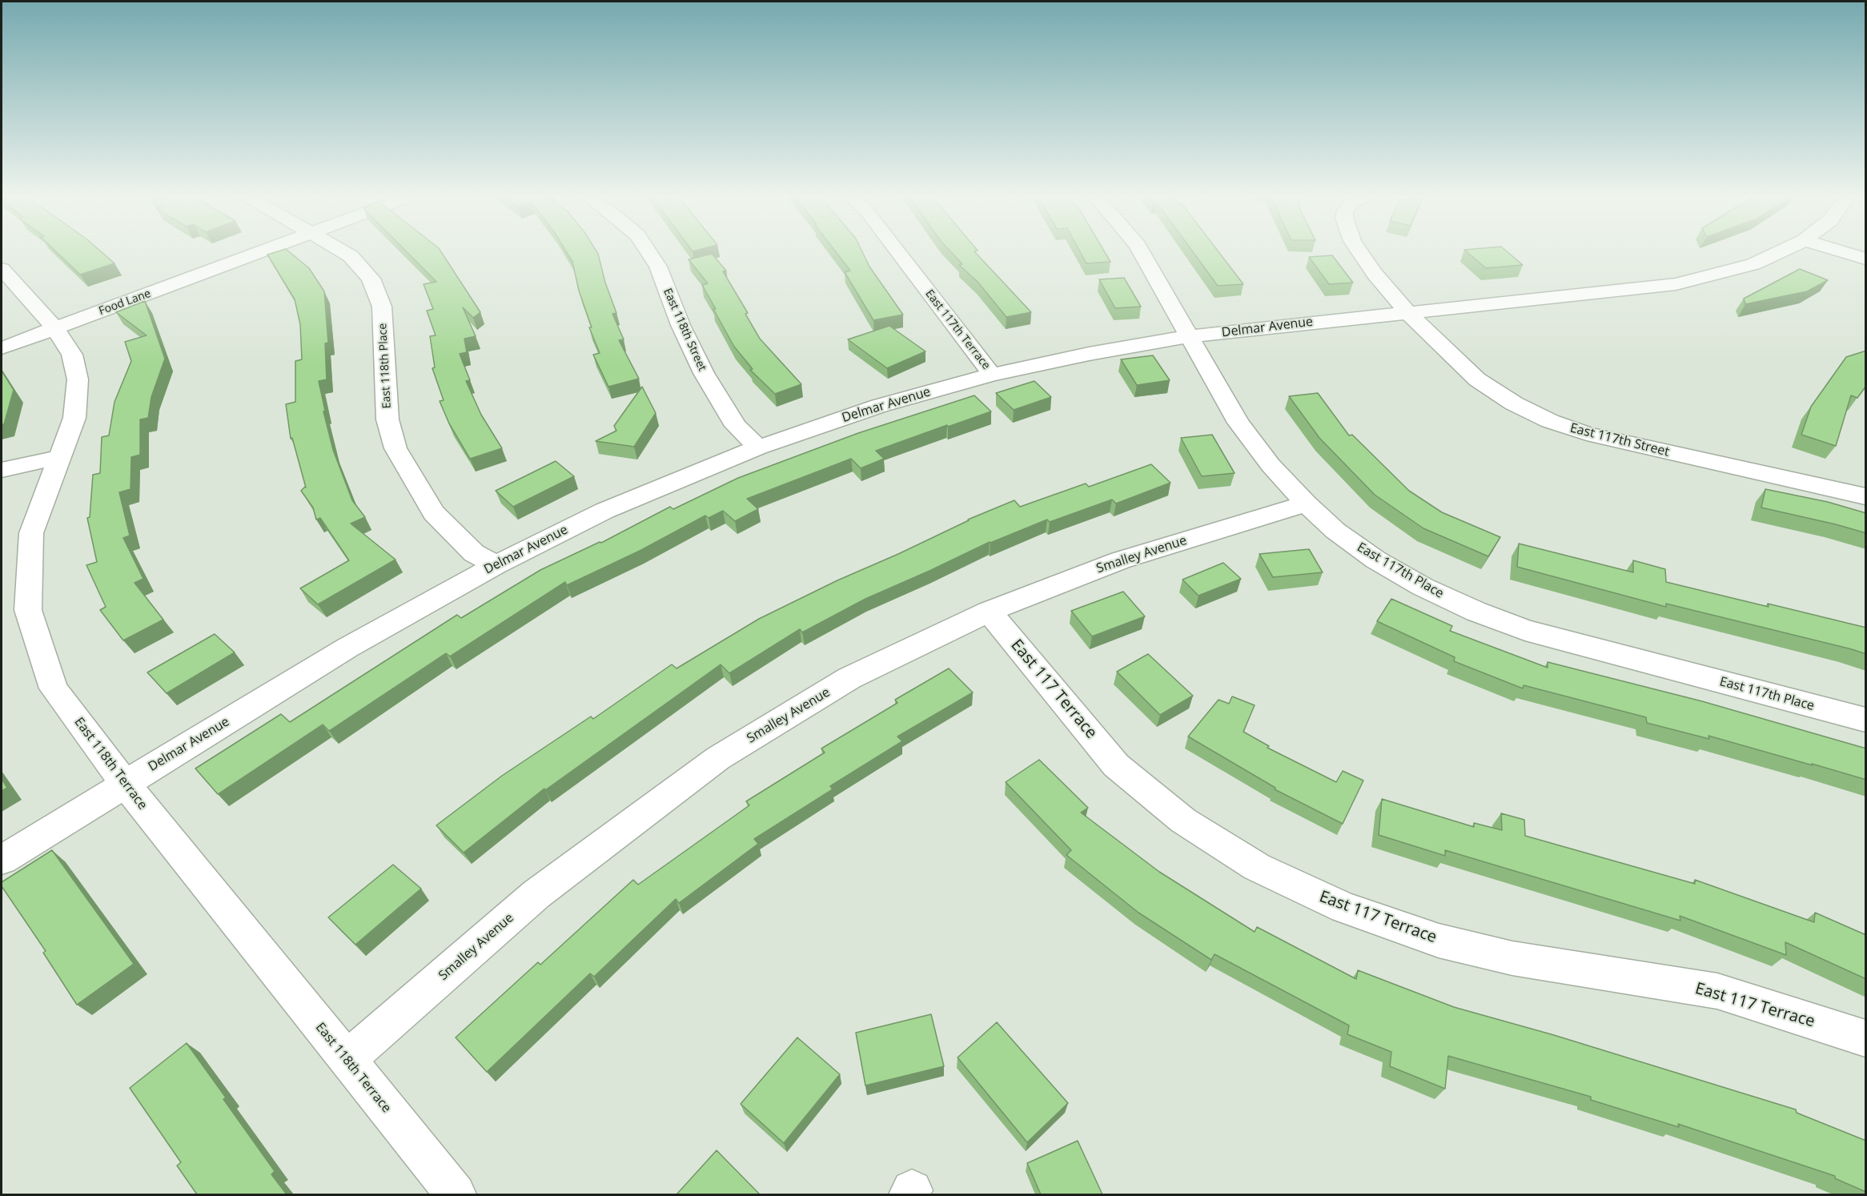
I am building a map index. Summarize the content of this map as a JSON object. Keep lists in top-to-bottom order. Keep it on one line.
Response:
{"streets":{"street":["Food Lane","Delmar Avenue","East 118th Street","East 117th Terrace","East 118th Place","East 117th Street","Smalley Avenue","East 117th Place","East 117 Terrace","East 118th Terrace"]},"crossings":[["Food Lane","East 118th Terrace"],["Delmar Avenue","East 118th Street"],["Delmar Avenue","East 117th Terrace"],["Delmar Avenue","East 118th Place"],["Delmar Avenue","East 117th Street"],["Delmar Avenue","East 117th Place"],["Delmar Avenue","East 118th Terrace"],["Smalley Avenue","East 117th Place"],["Smalley Avenue","East 117 Terrace"],["Smalley Avenue","East 118th Terrace"]]}
